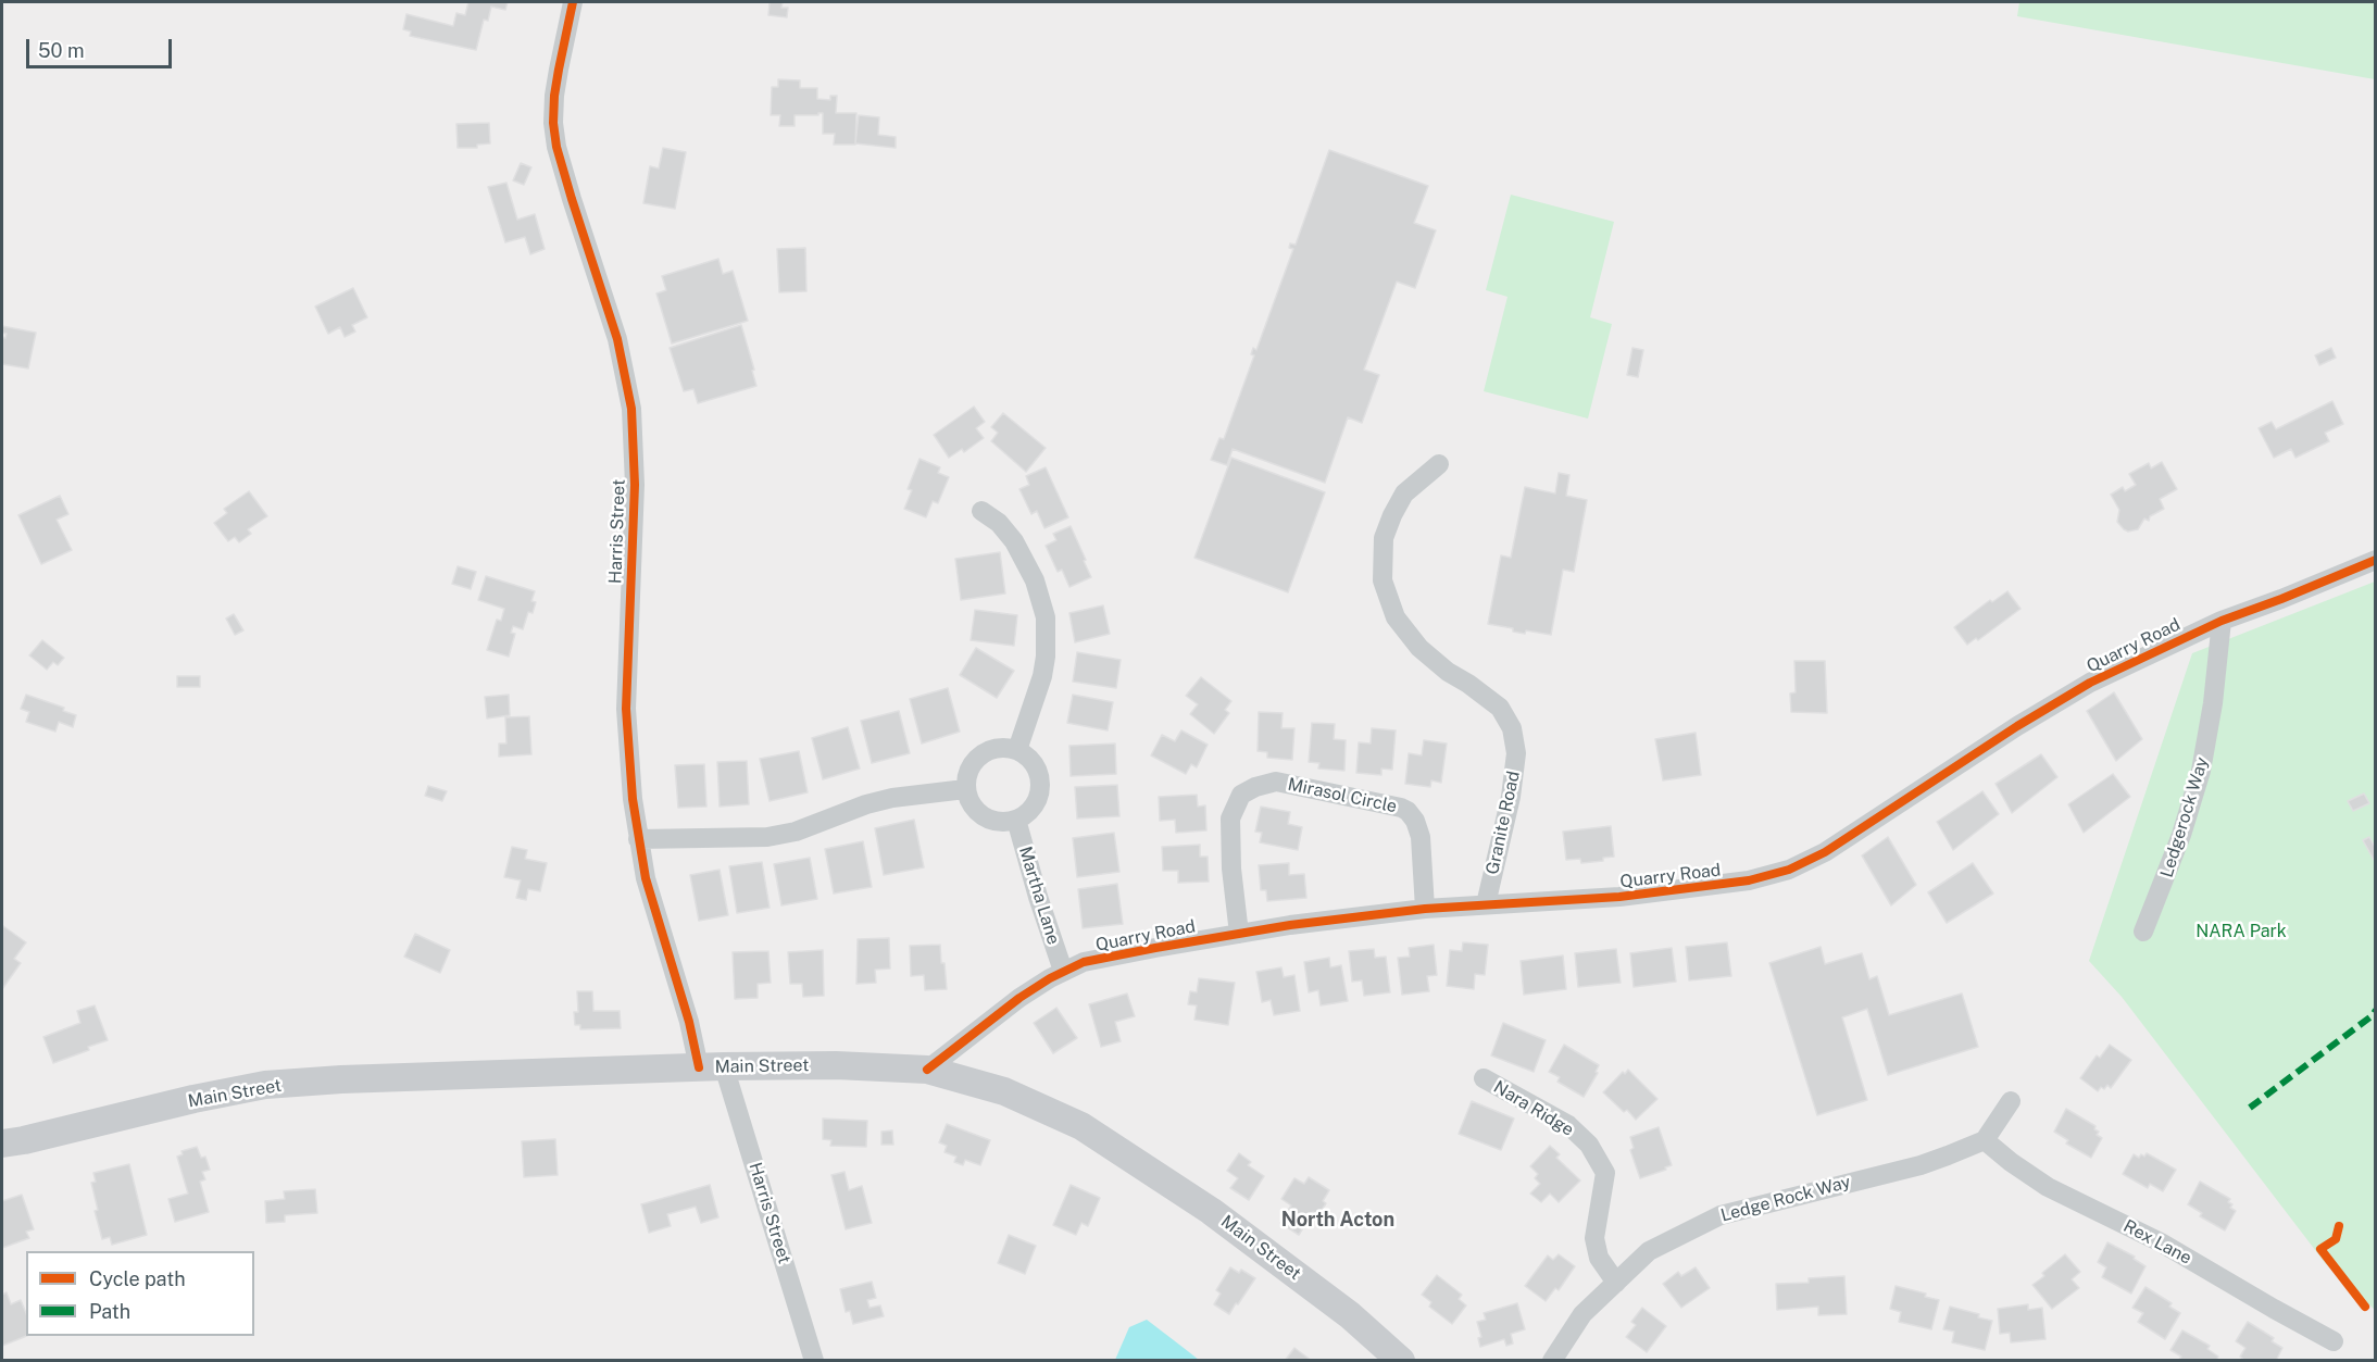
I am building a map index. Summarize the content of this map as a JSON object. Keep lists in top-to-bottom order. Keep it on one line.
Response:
{"streets":{"main road":["Main Street"],"street":["Harris Street","Quarry Road","Mirasol Circle","Ledgerock Way","Granite Road","Martha Lane","Nara Ridge","Ledge Rock Way","Rex Lane"]},"crossings":[["Harris Street","Main Street"],["Quarry Road","Mirasol Circle"],["Quarry Road","Ledgerock Way"],["Quarry Road","Granite Road"],["Quarry Road","Martha Lane"],["Quarry Road","Main Street"],["Nara Ridge","Ledge Rock Way"],["Ledge Rock Way","Rex Lane"]],"districts":["North Acton"],"parks":["NARA Park"],"legend":["Cycle path","Path"],"scale_bar":"50 m"}
